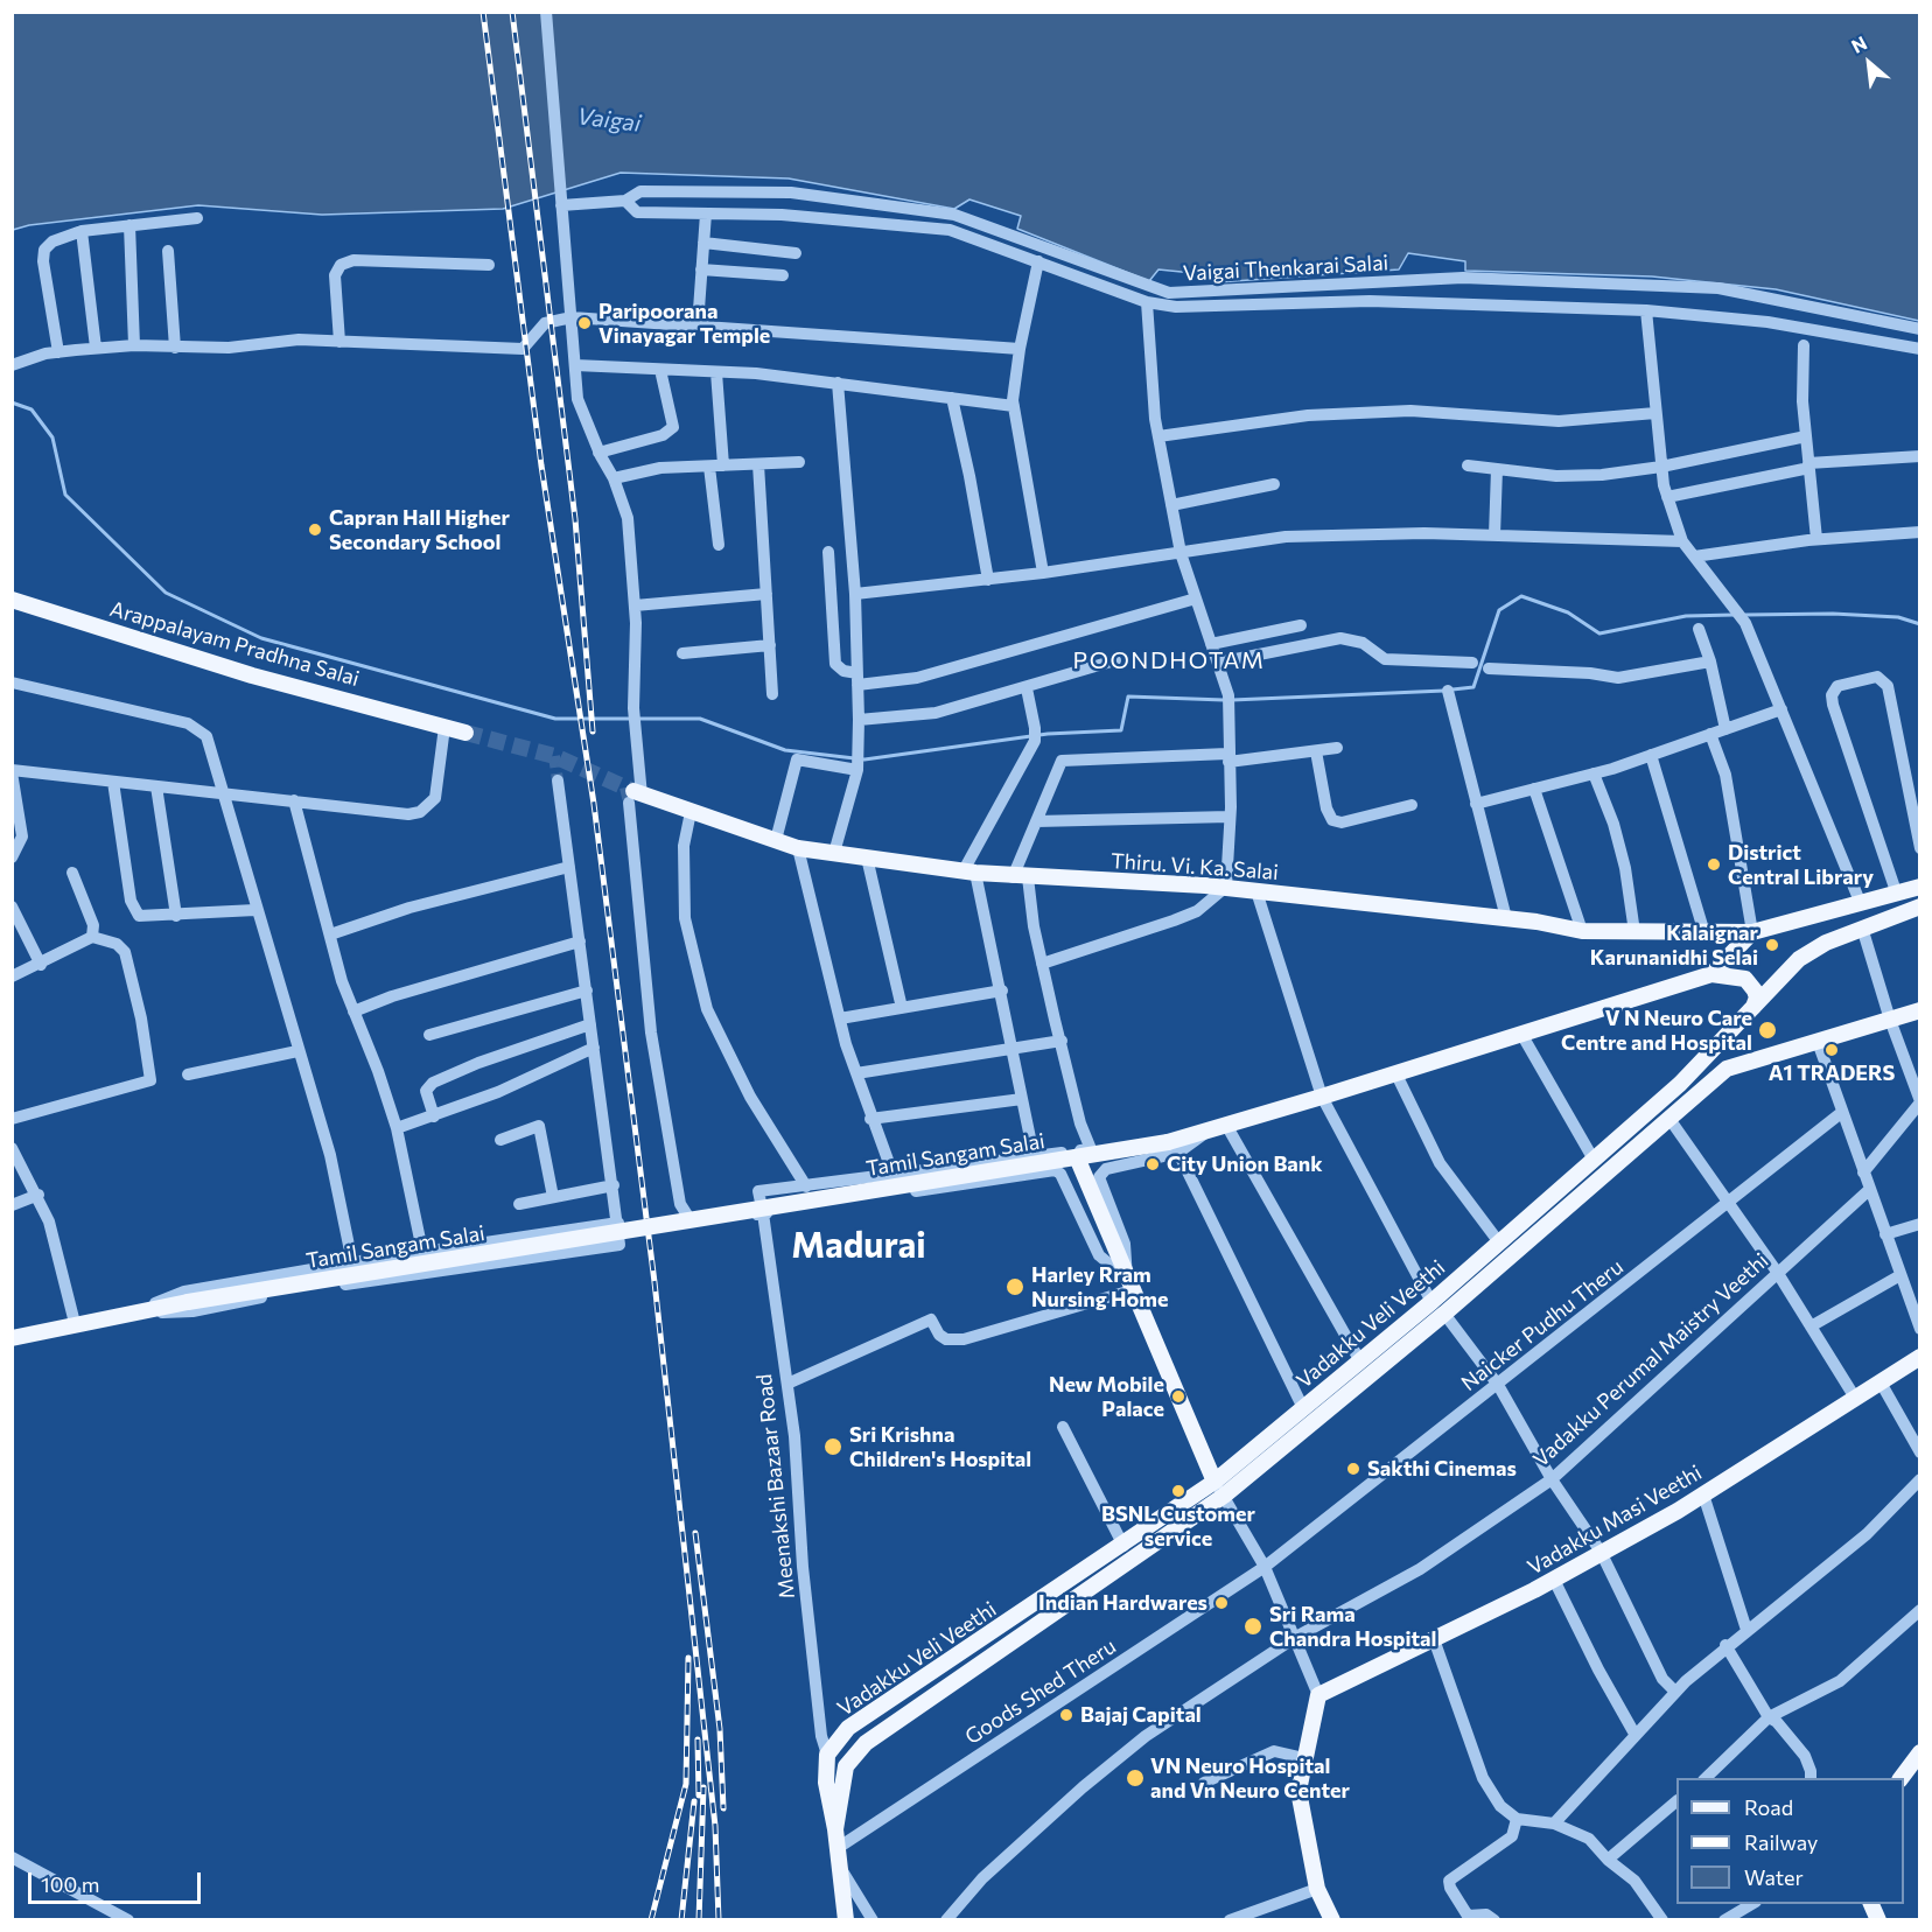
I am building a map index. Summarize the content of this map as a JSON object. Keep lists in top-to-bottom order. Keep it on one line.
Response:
{"streets":{"main road":["Arappalayam Pradhna Salai","Thiru. Vi. Ka. Salai","Tamil Sangam Salai","Vadakku Veli Veethi","Vadakku Masi Veethi"],"street":["Vaigai Thenkarai Salai","Naicker Pudhu Theru","Vadakku Perumal Maistry Veethi","Meenakshi Bazaar Road","Goods Shed Theru"]},"crossings":[["Vadakku Veli Veethi","Meenakshi Bazaar Road"],["Naicker Pudhu Theru","Goods Shed Theru"]],"districts":["POONDHOTAM","Madurai"],"water":["Vaigai"],"places":["Paripoorana Vinayagar Temple","Capran Hall Higher Secondary School","District Central Library","Kalaignar Karunanidhi Selai","V N Neuro Care Centre and Hospital","A1 TRADERS","City Union Bank","Harley Rram Nursing Home","New Mobile Palace","Sri Krishna Children's Hospital","Sakthi Cinemas","BSNL Customer service","Indian Hardwares","Sri Rama Chandra Hospital","Bajaj Capital","VN Neuro Hospital and Vn Neuro Center"],"legend":["Road","Railway","Water"],"scale_bar":"100 m","north":"top left"}
